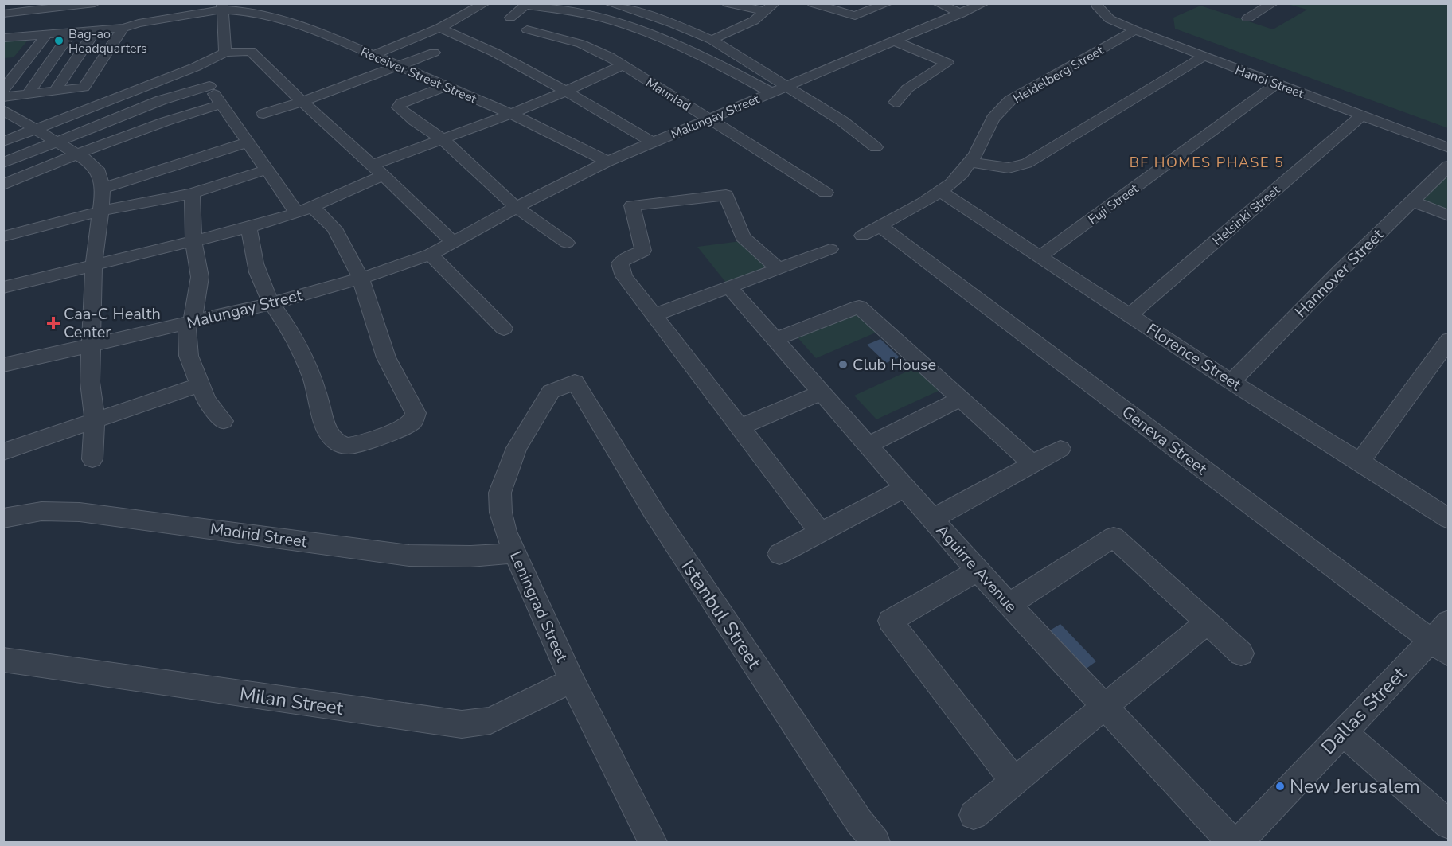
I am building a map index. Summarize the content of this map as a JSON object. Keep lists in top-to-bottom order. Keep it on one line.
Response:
{"streets":{"street":["Heidelberg Street","Receiver Street Street","Hanoi Street","Maunlad","Malungay Street","Fuji Street","Helsinki Street","Hannover Street","Florence Street","Geneva Street","Madrid Street","Aguirre Avenue","Leningrad Street","Istanbul Street","Milan Street","Dallas Street"]},"crossings":[["Heidelberg Street","Hanoi Street"],["Heidelberg Street","Florence Street"],["Heidelberg Street","Geneva Street"],["Receiver Street Street","Malungay Street"],["Hanoi Street","Fuji Street"],["Hanoi Street","Helsinki Street"],["Maunlad","Malungay Street"],["Fuji Street","Florence Street"],["Helsinki Street","Florence Street"],["Hannover Street","Florence Street"],["Geneva Street","Dallas Street"],["Madrid Street","Leningrad Street"],["Leningrad Street","Istanbul Street"],["Leningrad Street","Milan Street"]],"districts":["BF HOMES PHASE 5"],"places":{"other":["Bag-ao Headquarters","Club House","New Jerusalem"],"health":["Caa-C Health Center"]}}
